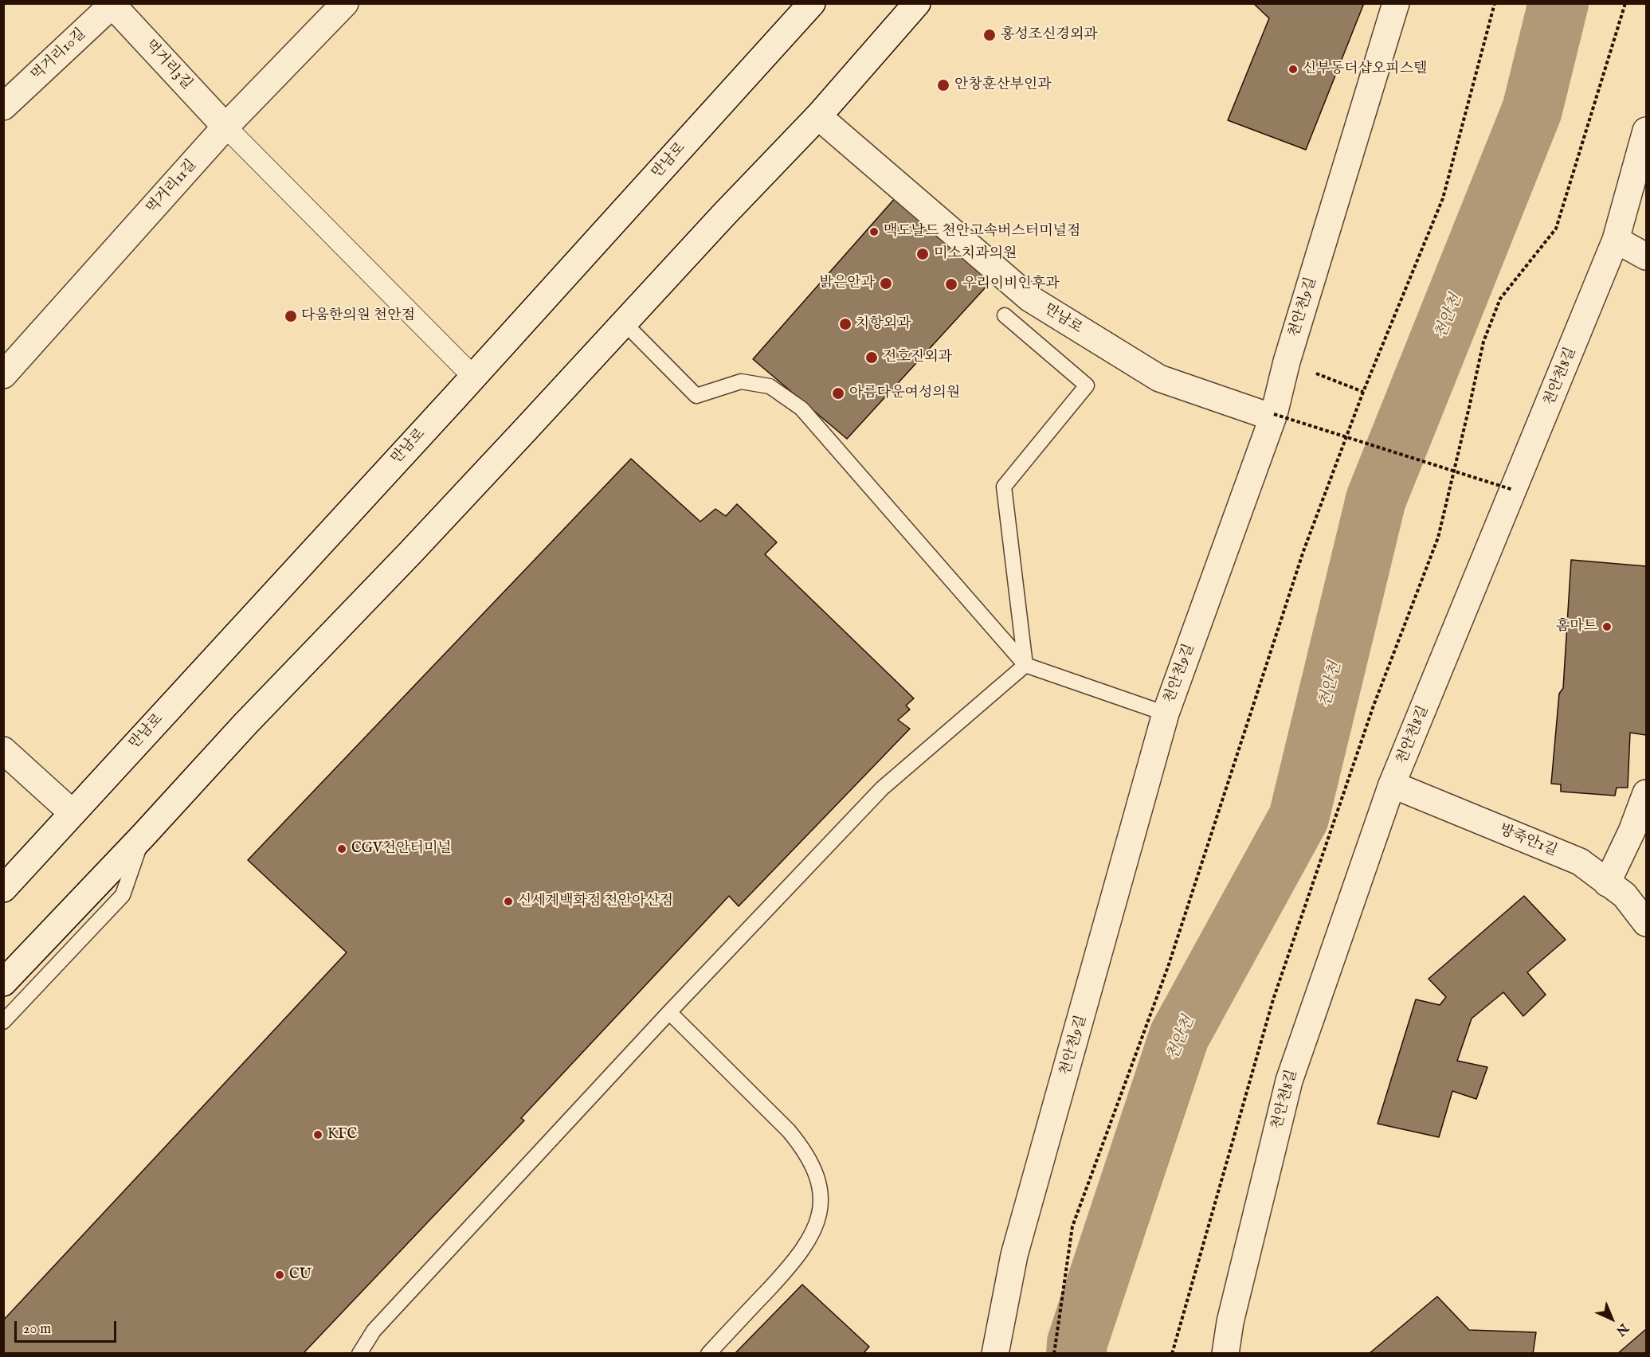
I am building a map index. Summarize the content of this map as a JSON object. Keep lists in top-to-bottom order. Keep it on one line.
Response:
{"streets":{"street":["먹거리10길","먹거리3길","만남로","먹거리11길","천안천9길","천안천8길","방죽안1길"]},"crossings":[["먹거리10길","먹거리3길"],["먹거리3길","먹거리11길"],["만남로","천안천9길"],["천안천8길","방죽안1길"]],"water":["천안천"],"places":["홍성조신경외과","신부동더샵오피스텔","안창훈산부인과","맥도날드 천안고속버스터미널점","미소치과의원","밝은안과","우리이비인후과","다움한의원 천안점","치항외과","전호진외과","아름다운여성의원","홈마트","CGV천안터미널","신세계백화점 천안아산점","KFC","CU"],"scale_bar":"20 m","north":"bottom right"}
